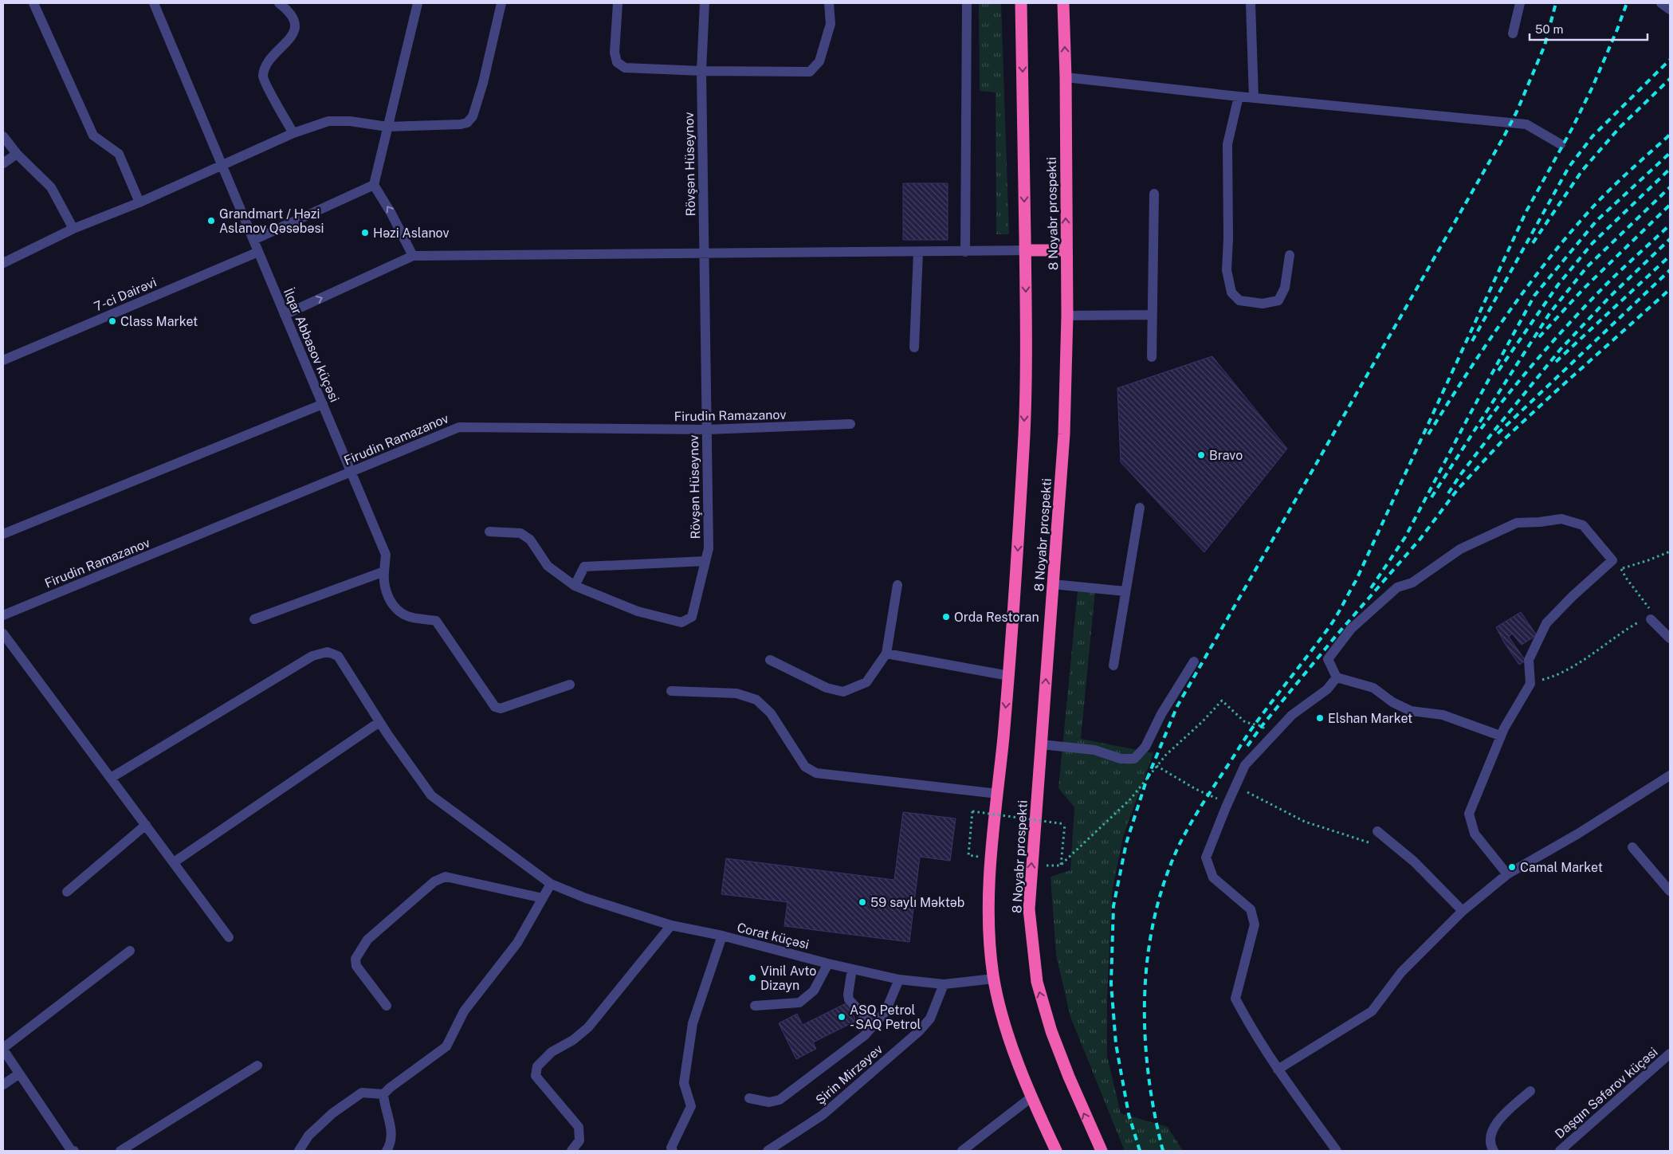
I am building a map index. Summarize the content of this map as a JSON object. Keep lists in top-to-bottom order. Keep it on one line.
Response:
{"streets":{"highway":["8 Noyabr prospekti"],"street":["Rövşən Hüseynov","7-ci Dairəvi","İlqar Abbasov küçəsi","Firudin Ramazanov","Corat küçəsi","Şirin Mirzəyev","Daşqın Səfərov küçəsi"]},"crossings":[["Rövşən Hüseynov","Firudin Ramazanov"],["8 Noyabr prospekti","Corat küçəsi"],["7-ci Dairəvi","İlqar Abbasov küçəsi"],["İlqar Abbasov küçəsi","Firudin Ramazanov"],["Corat küçəsi","Şirin Mirzəyev"]],"places":["Grandmart / Həzi Aslanov Qəsəbəsi","Həzi Aslanov","Class Market","Bravo","Orda Restoran","Elshan Market","Camal Market","59 saylı Məktəb","Vinil Avto Dizayn","ASQ Petrol - SAQ Petrol"],"scale_bar":"50 m"}
